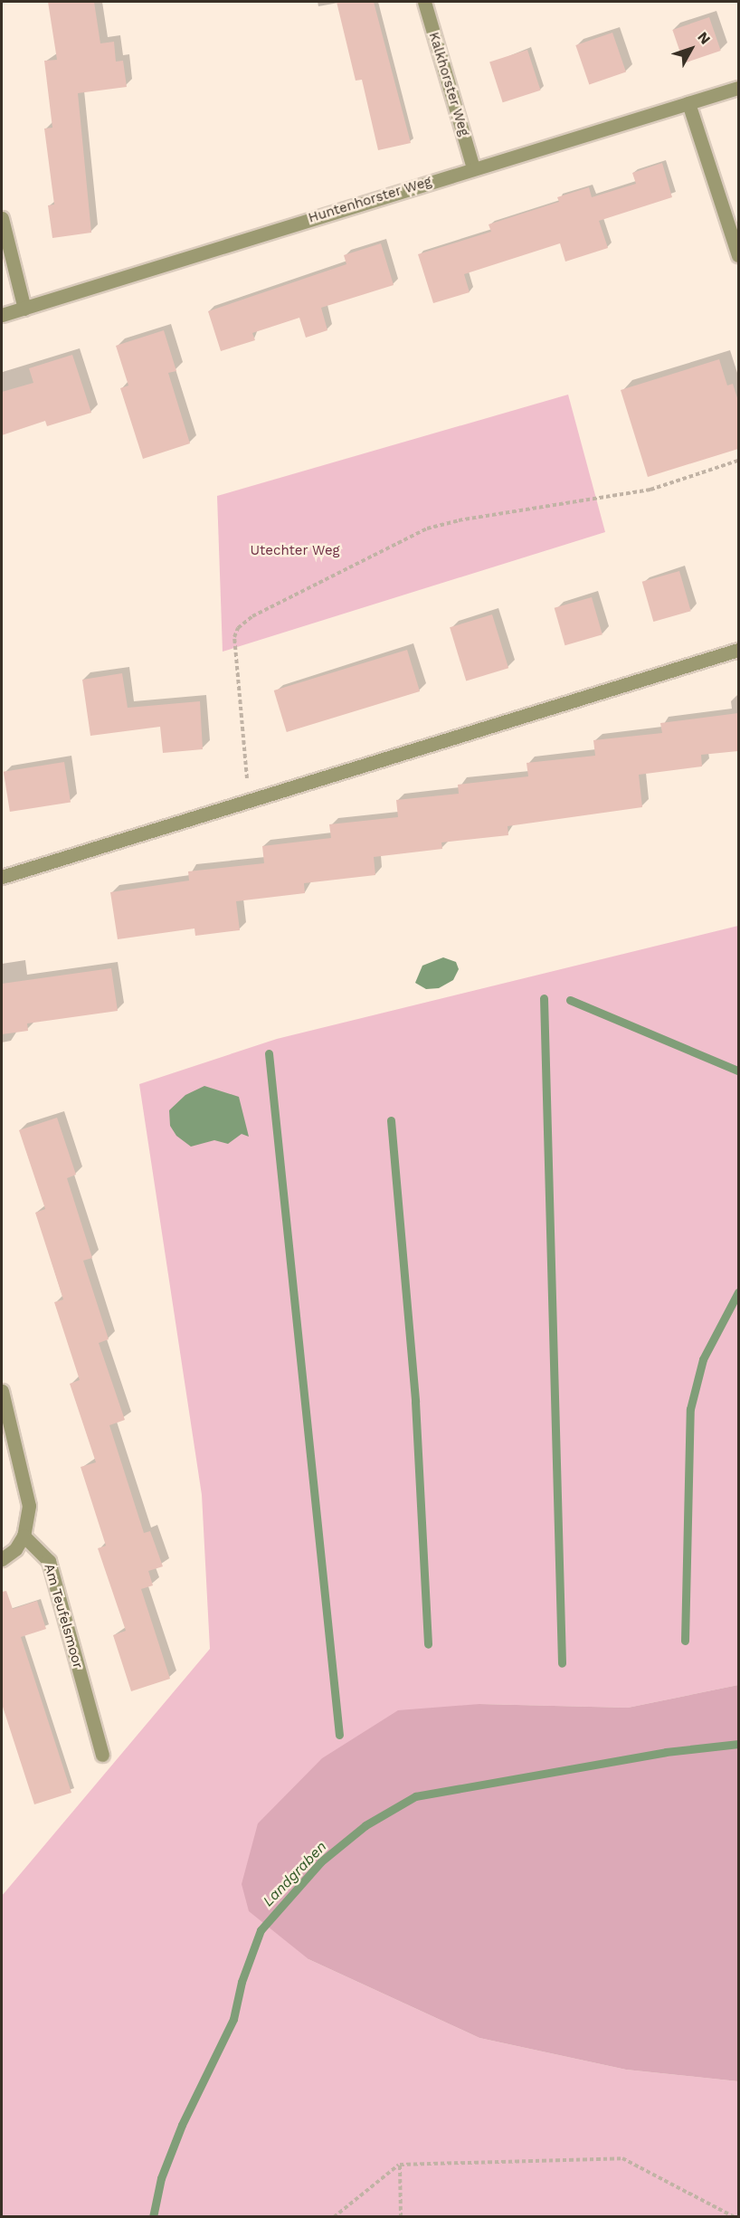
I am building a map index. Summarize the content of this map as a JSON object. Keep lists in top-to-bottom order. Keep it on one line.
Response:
{"streets":{"street":["Kalkhorster Weg","Huntenhorster Weg","Am Teufelsmoor"]},"crossings":[["Kalkhorster Weg","Huntenhorster Weg"]],"water":["Landgraben"],"parks":["Utechter Weg"],"north":"top right"}
